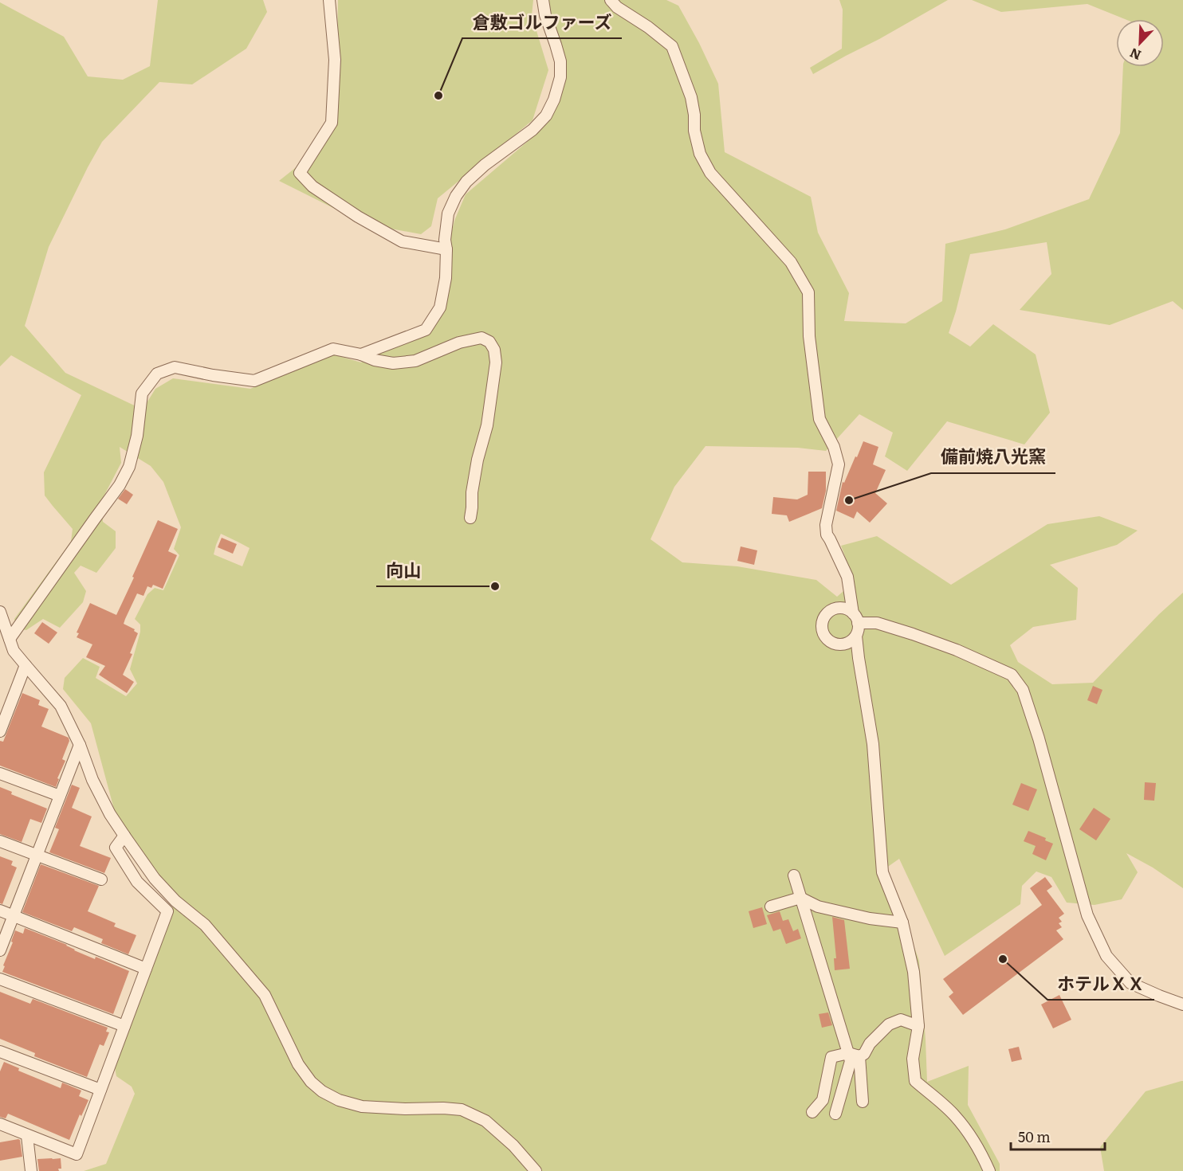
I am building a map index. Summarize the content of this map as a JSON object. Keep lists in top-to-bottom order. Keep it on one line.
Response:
{"places":["倉敷ゴルファーズ","備前焼八光窯","向山","ホテルＸＸ"],"scale_bar":"50 m","north":"bottom left"}
